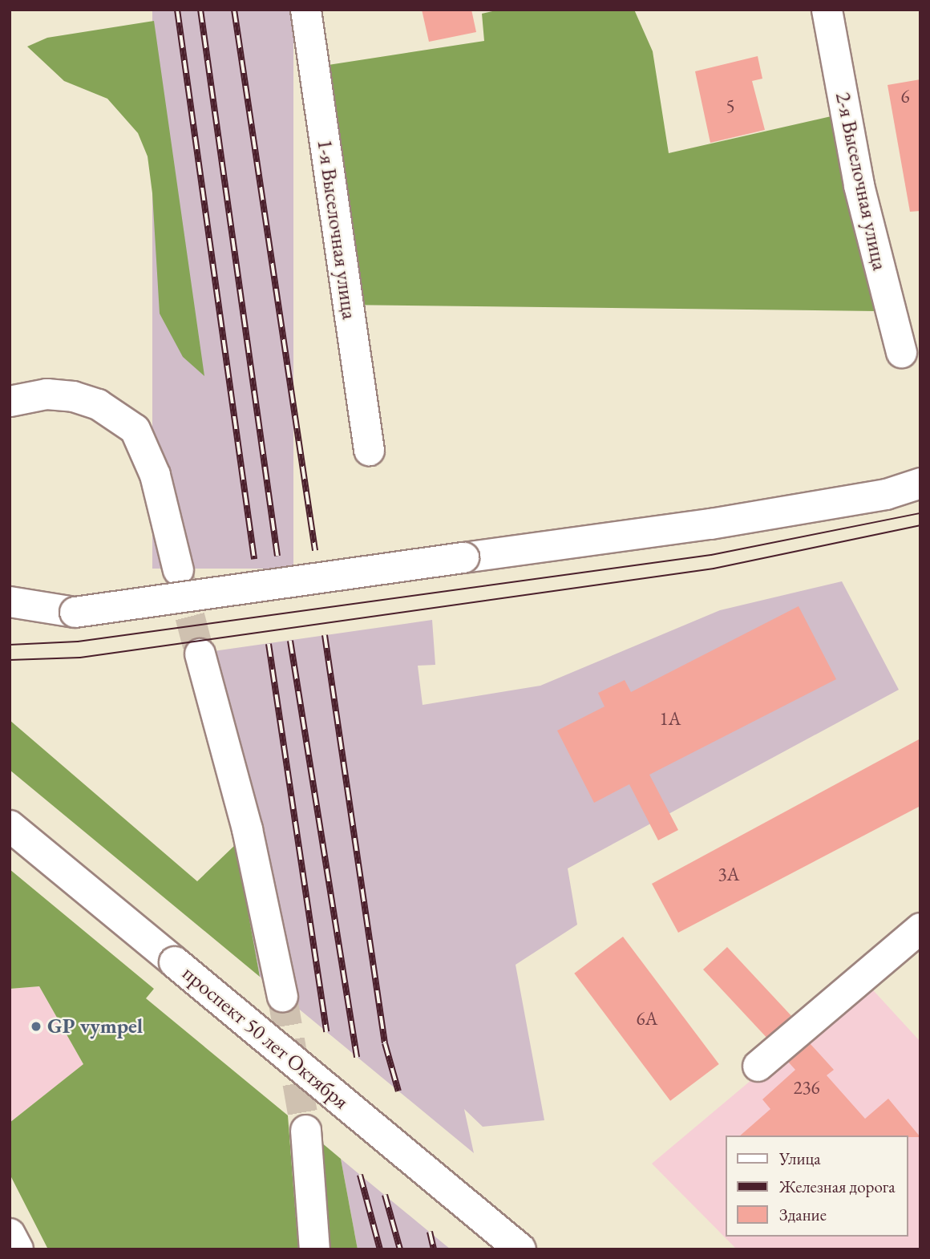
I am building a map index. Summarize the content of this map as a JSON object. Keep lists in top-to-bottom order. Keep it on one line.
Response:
{"streets":{"main road":["проспект 50 лет Октября"],"street":["2-я Выселочная улица","1-я Выселочная улица"]},"places":["GP vympel"],"house_numbers":["6","5","1А","3А","6А","236"],"legend":["Улица","Железная дорога","Здание"]}
